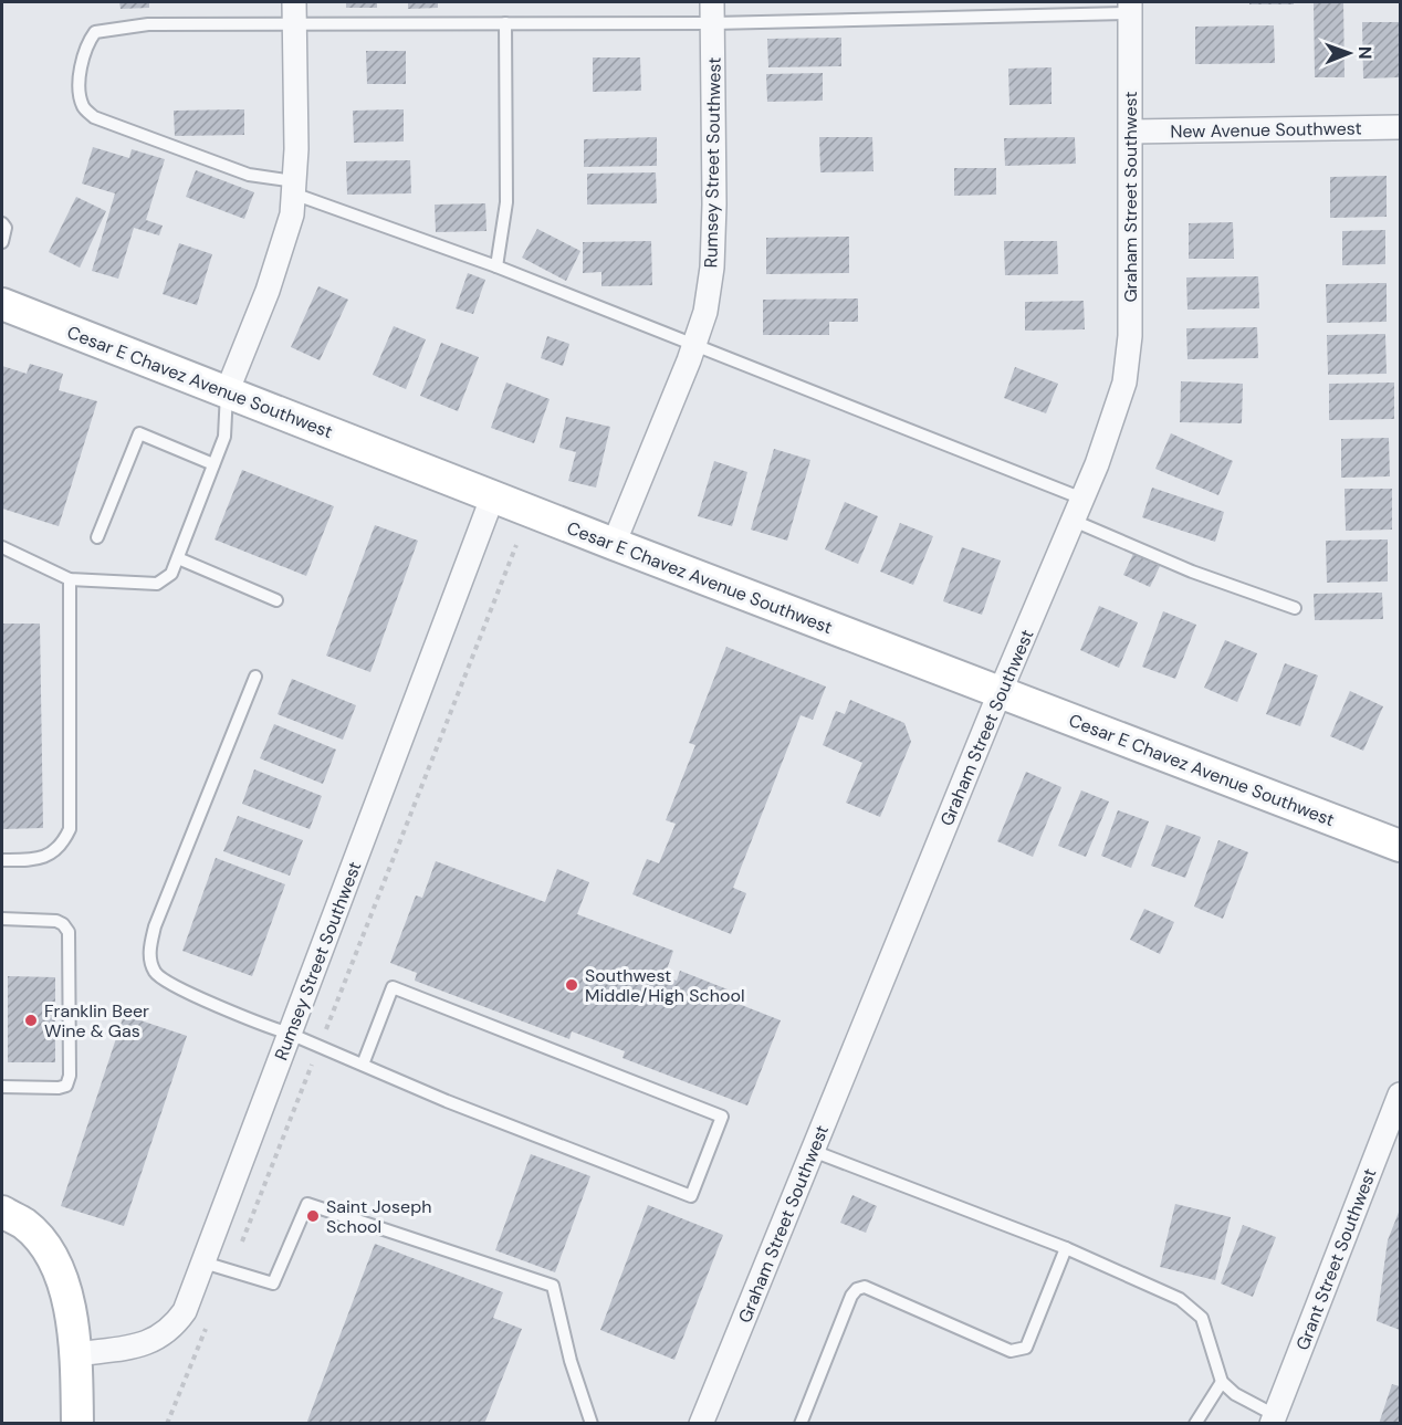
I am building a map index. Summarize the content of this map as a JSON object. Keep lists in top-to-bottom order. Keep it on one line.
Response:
{"streets":{"main road":["Cesar E Chavez Avenue Southwest"],"street":["New Avenue Southwest","Rumsey Street Southwest","Graham Street Southwest","Grant Street Southwest"]},"crossings":[["New Avenue Southwest","Graham Street Southwest"],["Rumsey Street Southwest","Cesar E Chavez Avenue Southwest"],["Graham Street Southwest","Cesar E Chavez Avenue Southwest"]],"places":["Southwest Middle/High School","Franklin Beer Wine & Gas","Saint Joseph School"],"north":"right"}
